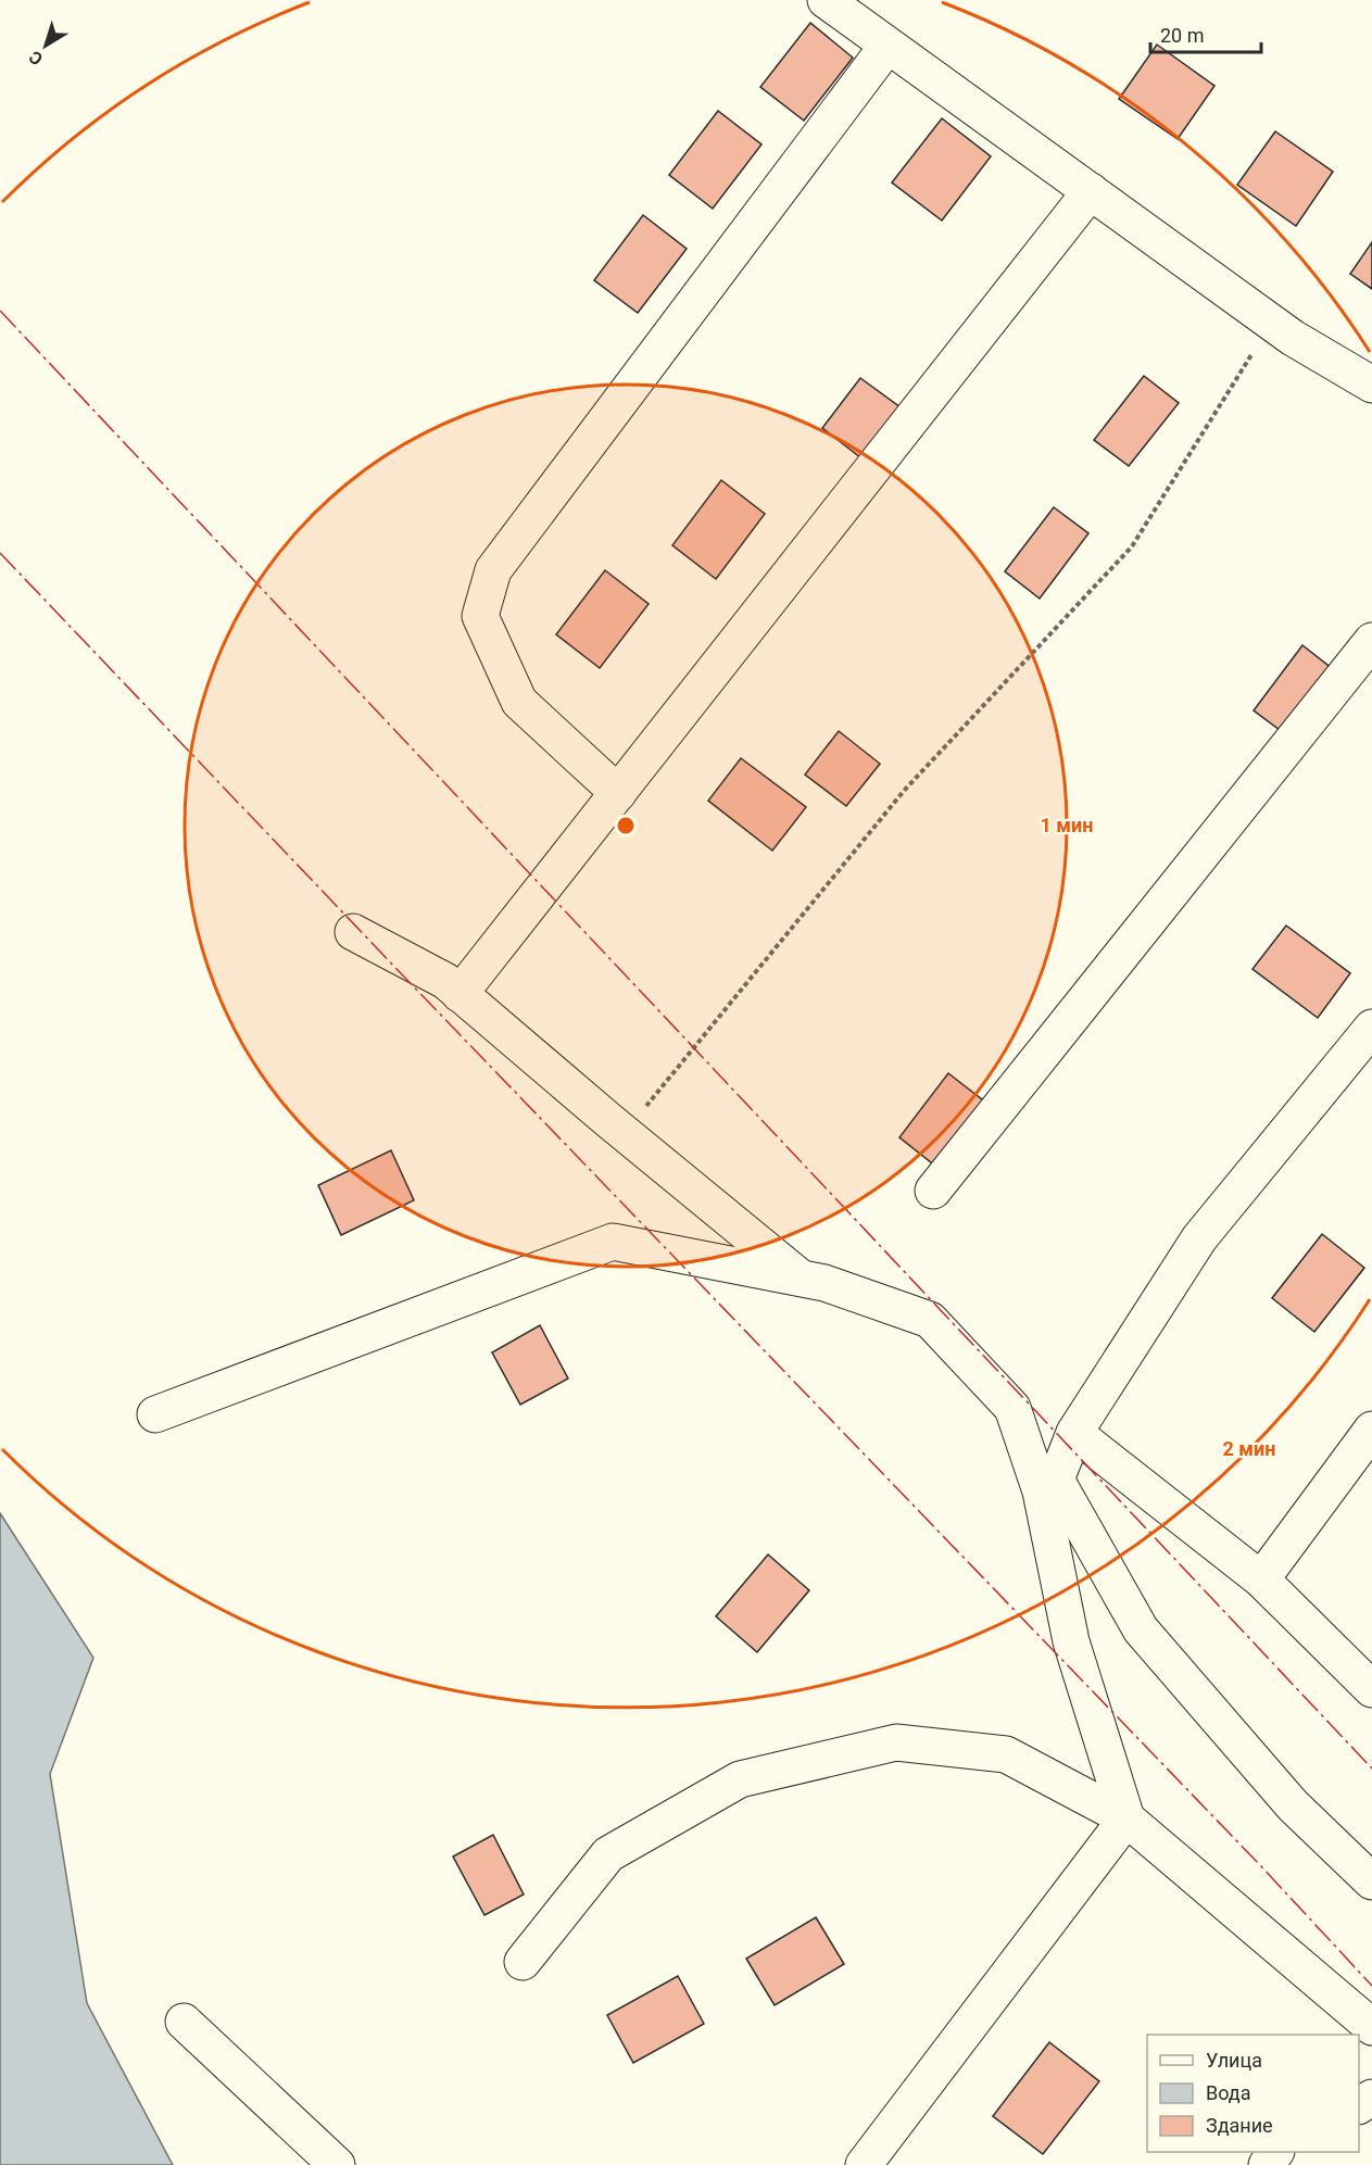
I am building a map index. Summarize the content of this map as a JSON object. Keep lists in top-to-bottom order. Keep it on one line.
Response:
{"legend":["Улица","Вода","Здание"],"scale_bar":"20 m","north":"bottom left","rings":["1 мин","2 мин"]}
